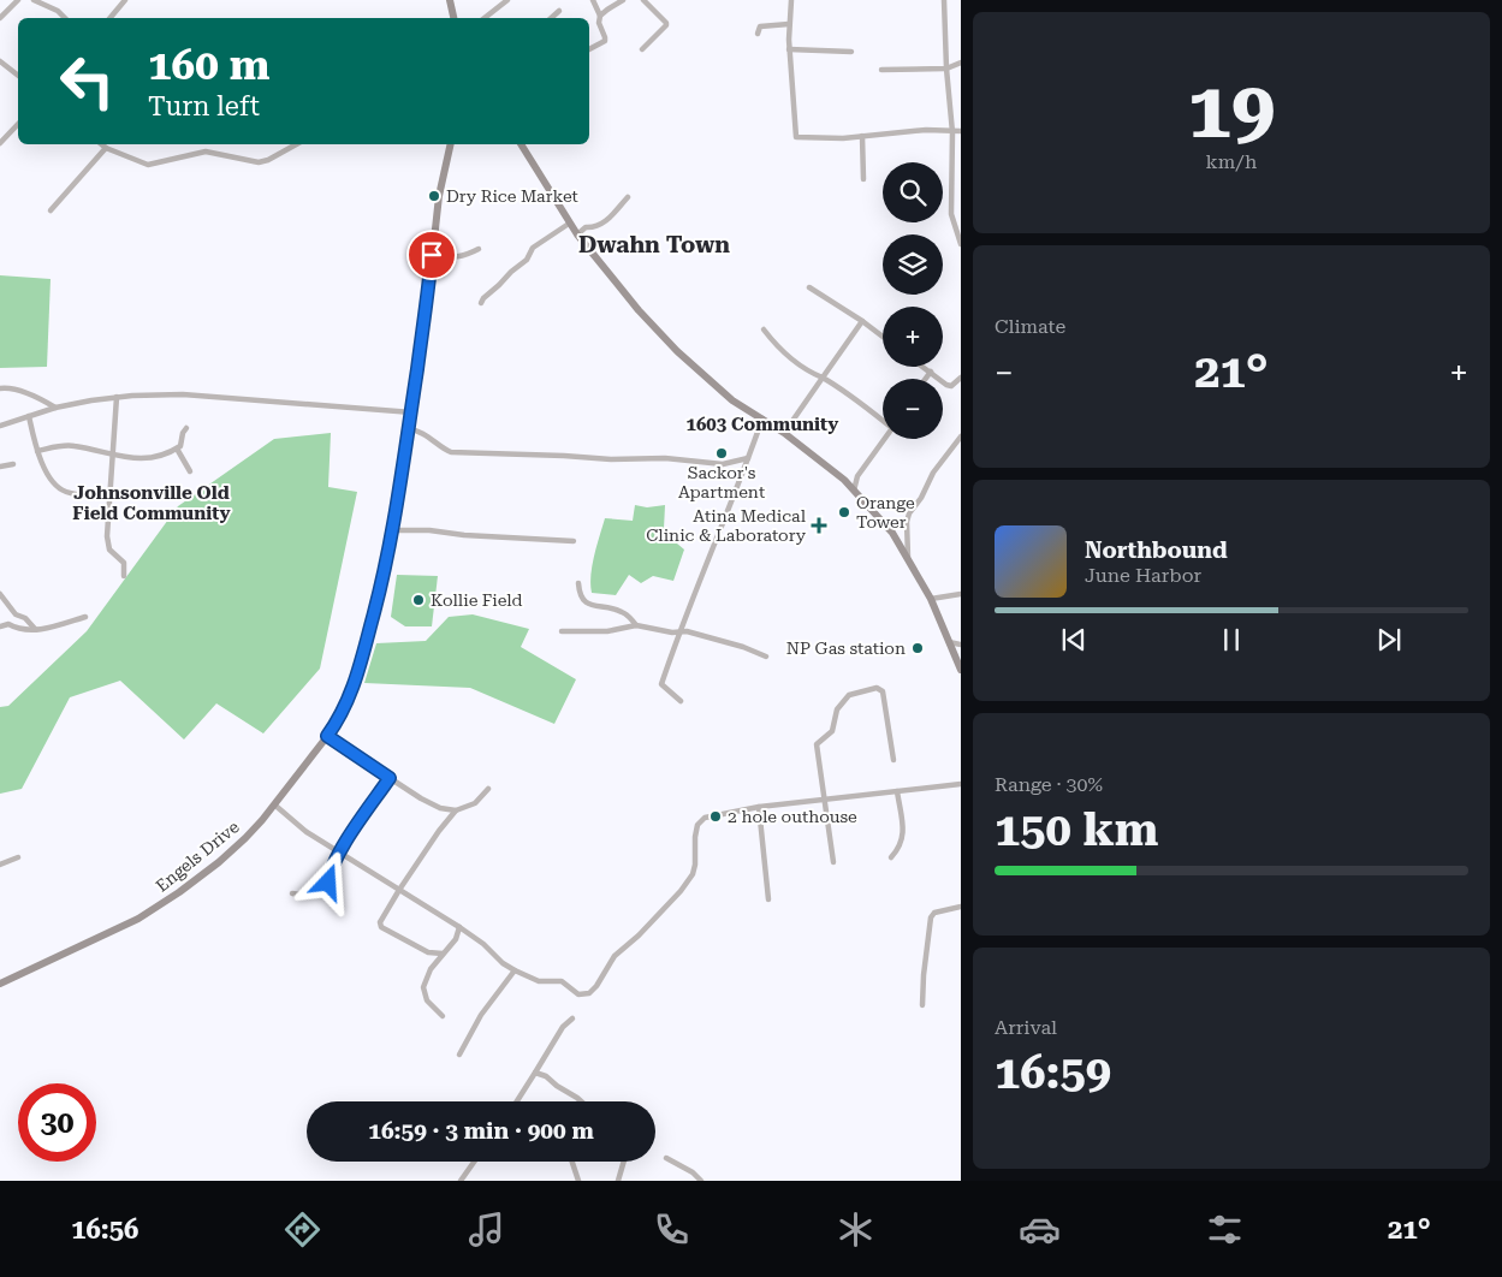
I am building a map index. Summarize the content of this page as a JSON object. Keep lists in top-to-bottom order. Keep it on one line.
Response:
{"streets":{"street":["Engels Drive"]},"districts":["Dwahn Town","1603 Community","Johnsonville Old Field Community"],"places":{"other":["Dry Rice Market","Sackor's Apartment","Orange Tower","Kollie Field","NP Gas station","2 hole outhouse"],"health":["Atina Medical Clinic & Laboratory"]},"page":{"tile":[["19","km/h"],"Climate",["Range · 30%","150 km"],["Arrival","16:59"]],"turn":["160 m","Turn left"],"map_buttons":["+","−"],"heat":["−","21°","+"],"song":["Northbound","June Harbor"],"limit":"30","trip":"16:59 · 3 min · 900 m","tabs":["16:56","21°"]}}
